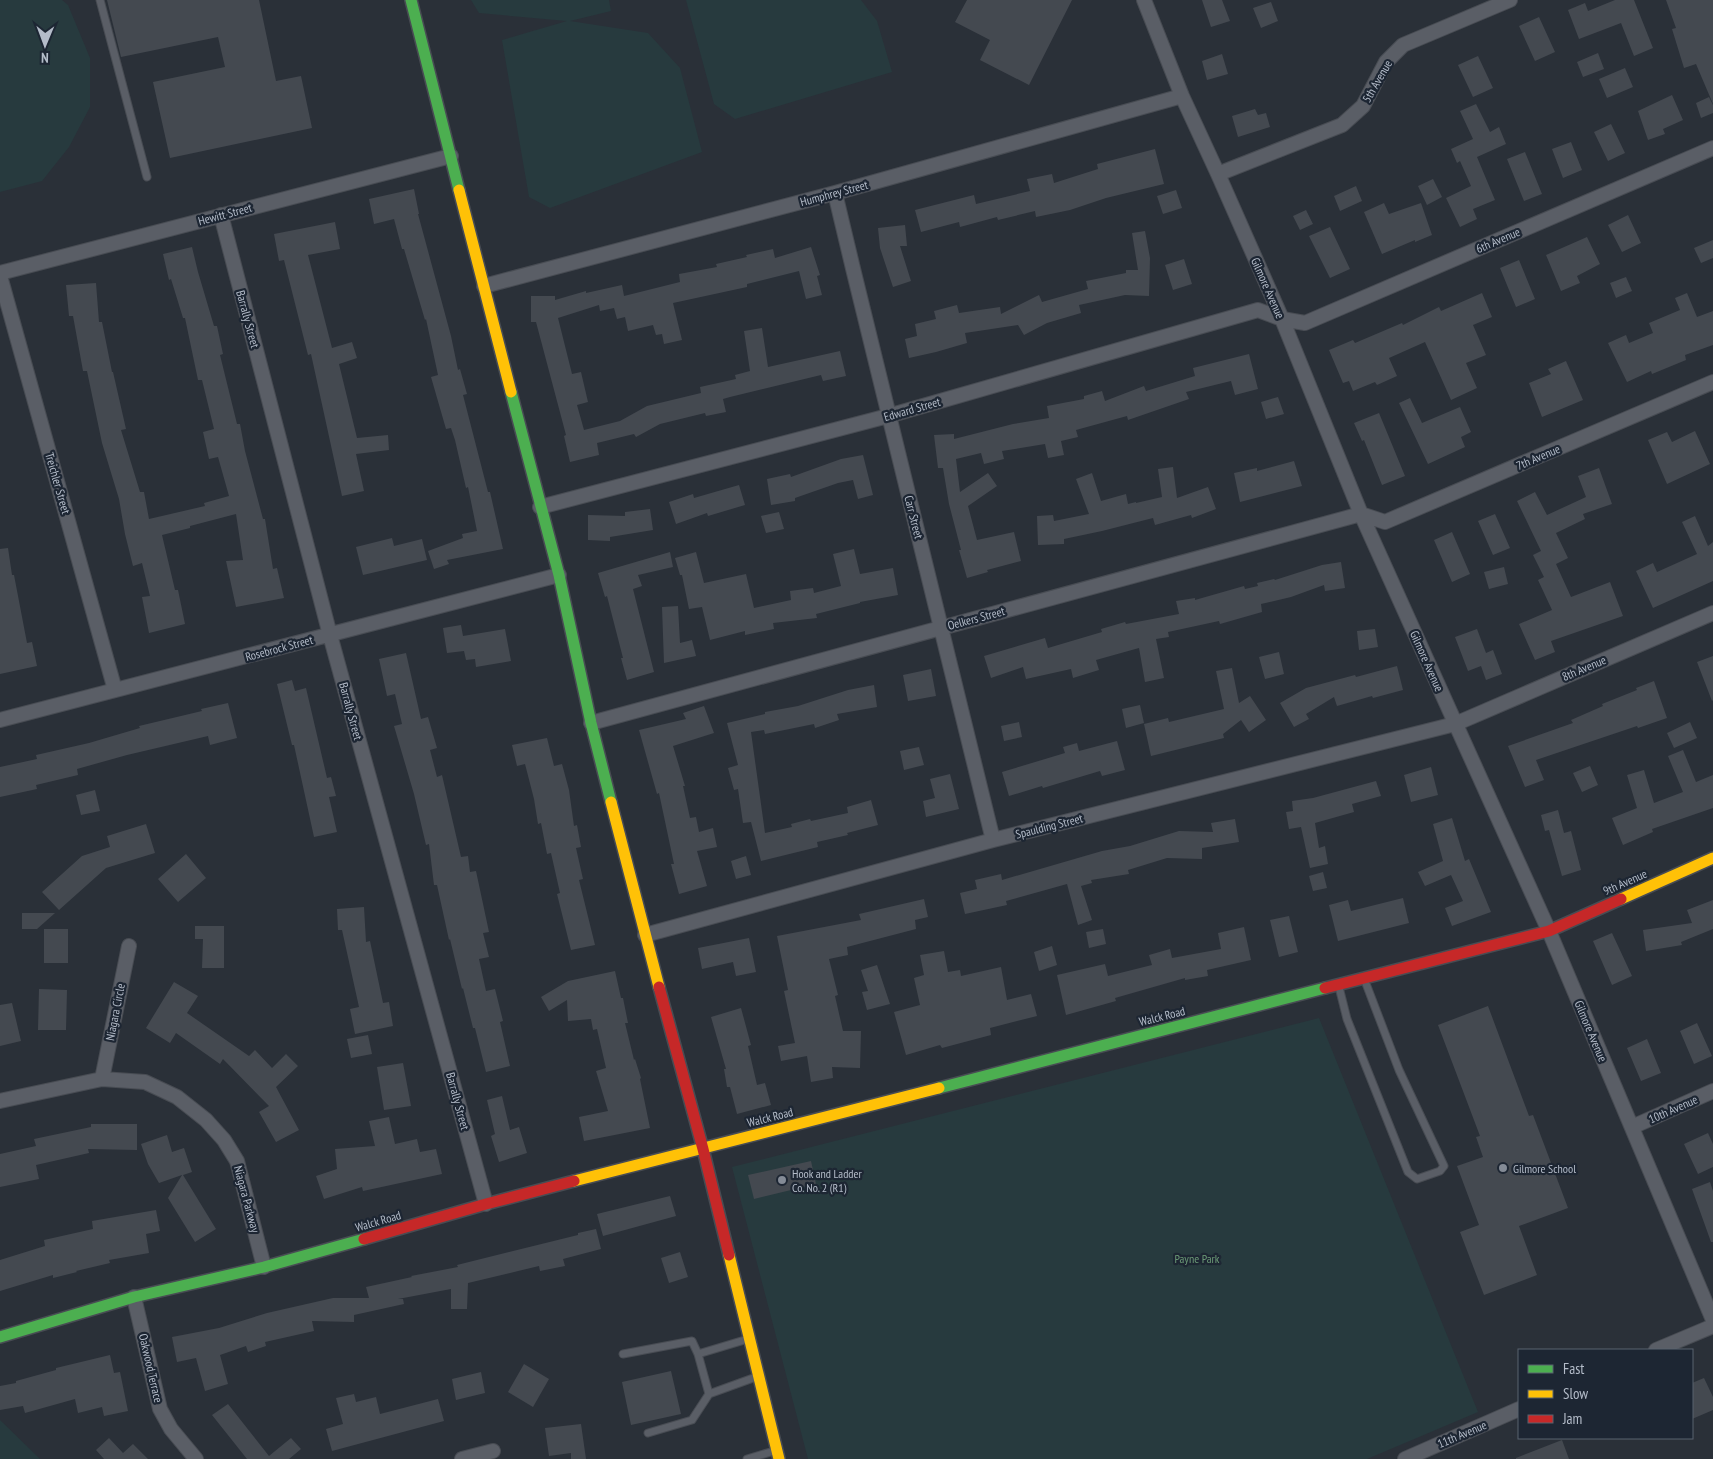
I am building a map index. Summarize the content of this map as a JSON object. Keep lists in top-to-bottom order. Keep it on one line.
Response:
{"streets":{"street":["5th Avenue","Humphrey Street","Hewitt Street","6th Avenue","Gilmore Avenue","Barrally Street","Edward Street","7th Avenue","Treichler Street","Carr Street","Oelkers Street","Rosebrock Street","8th Avenue","Spaulding Street","9th Avenue","Niagara Circle","Walck Road","10th Avenue","Niagara Parkway","Oakwood Terrace","11th Avenue"]},"crossings":[["5th Avenue","Gilmore Avenue"],["Humphrey Street","Gilmore Avenue"],["Humphrey Street","Carr Street"],["Hewitt Street","Barrally Street"],["Hewitt Street","Treichler Street"],["6th Avenue","Gilmore Avenue"],["6th Avenue","Edward Street"],["Gilmore Avenue","Edward Street"],["Gilmore Avenue","7th Avenue"],["Gilmore Avenue","Oelkers Street"],["Gilmore Avenue","8th Avenue"],["Gilmore Avenue","Spaulding Street"],["Gilmore Avenue","9th Avenue"],["Gilmore Avenue","Walck Road"],["Gilmore Avenue","10th Avenue"],["Barrally Street","Rosebrock Street"],["Barrally Street","Walck Road"],["Edward Street","Carr Street"],["7th Avenue","Oelkers Street"],["Treichler Street","Rosebrock Street"],["Carr Street","Oelkers Street"],["Carr Street","Spaulding Street"],["8th Avenue","Spaulding Street"],["9th Avenue","Walck Road"],["Niagara Circle","Niagara Parkway"],["Walck Road","Niagara Parkway"],["Walck Road","Oakwood Terrace"]],"parks":["Payne Park"],"places":["Gilmore School","Hook and Ladder Co. No. 2 (R1)"],"legend":["Fast","Slow","Jam"],"north":"bottom"}
